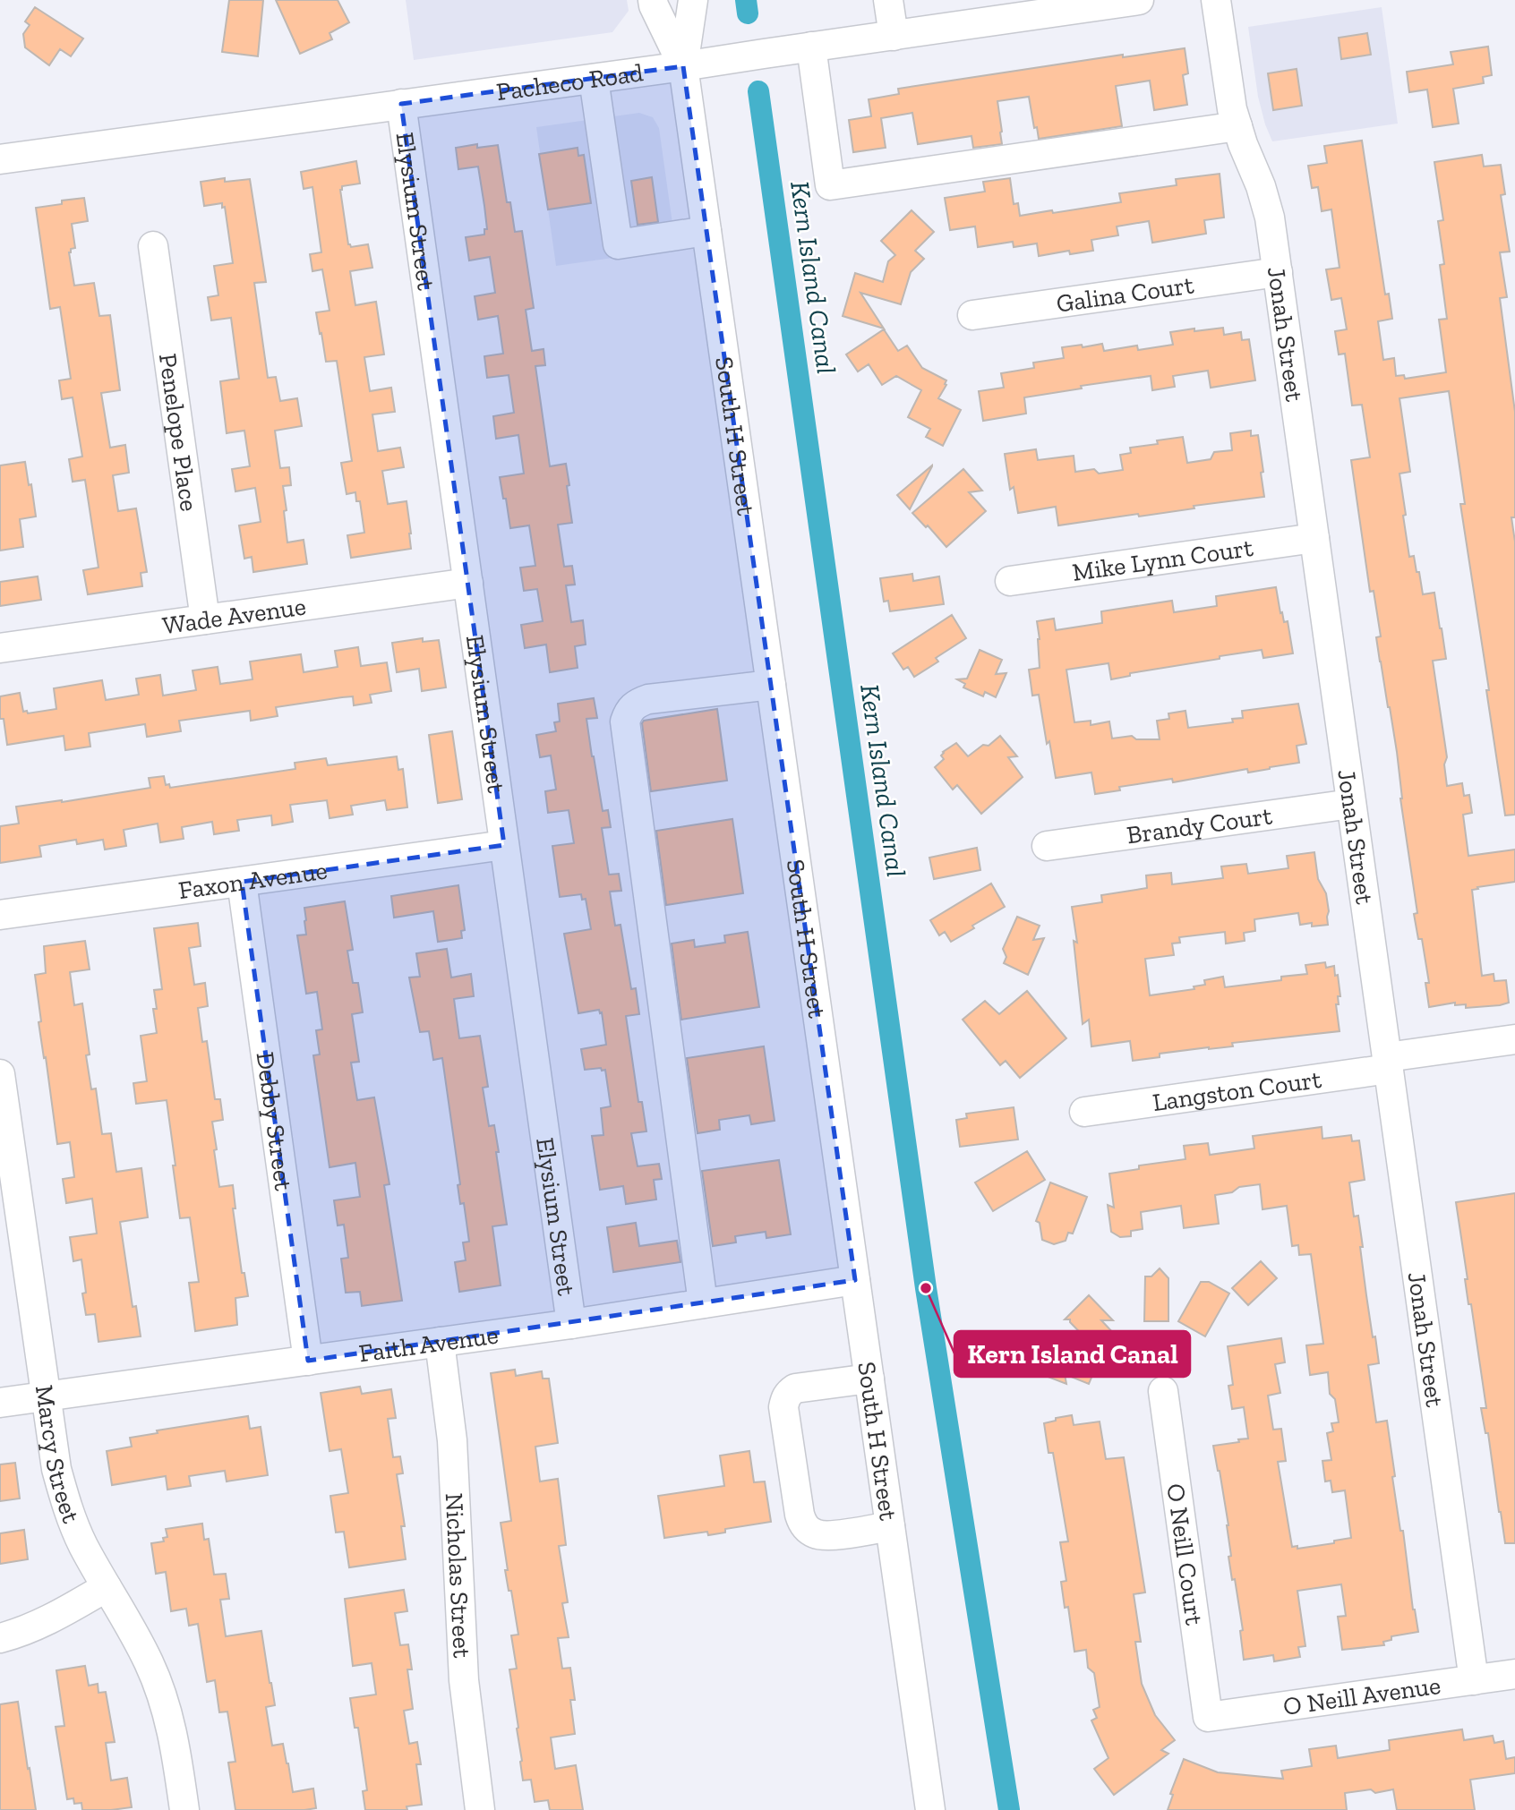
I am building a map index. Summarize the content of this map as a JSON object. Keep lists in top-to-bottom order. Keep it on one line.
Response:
{"streets":{"street":["Pacheco Road","Elysium Street","Galina Court","Jonah Street","Penelope Place","South H Street","Mike Lynn Court","Wade Avenue","Brandy Court","Faxon Avenue","Langston Court","Debby Street","Faith Avenue","Marcy Street","O Neill Court","Nicholas Street","O Neill Avenue"]},"crossings":[["Pacheco Road","Elysium Street"],["Pacheco Road","South H Street"],["Elysium Street","Wade Avenue"],["Elysium Street","Faxon Avenue"],["Elysium Street","Faith Avenue"],["Galina Court","Jonah Street"],["Jonah Street","Mike Lynn Court"],["Jonah Street","Brandy Court"],["Jonah Street","Langston Court"],["Jonah Street","O Neill Avenue"],["Penelope Place","Wade Avenue"],["South H Street","Faith Avenue"],["Faxon Avenue","Debby Street"],["Debby Street","Faith Avenue"],["Faith Avenue","Marcy Street"],["Faith Avenue","Nicholas Street"],["O Neill Court","O Neill Avenue"]],"water":["Kern Island Canal"],"places":["Kern Island Canal"]}
